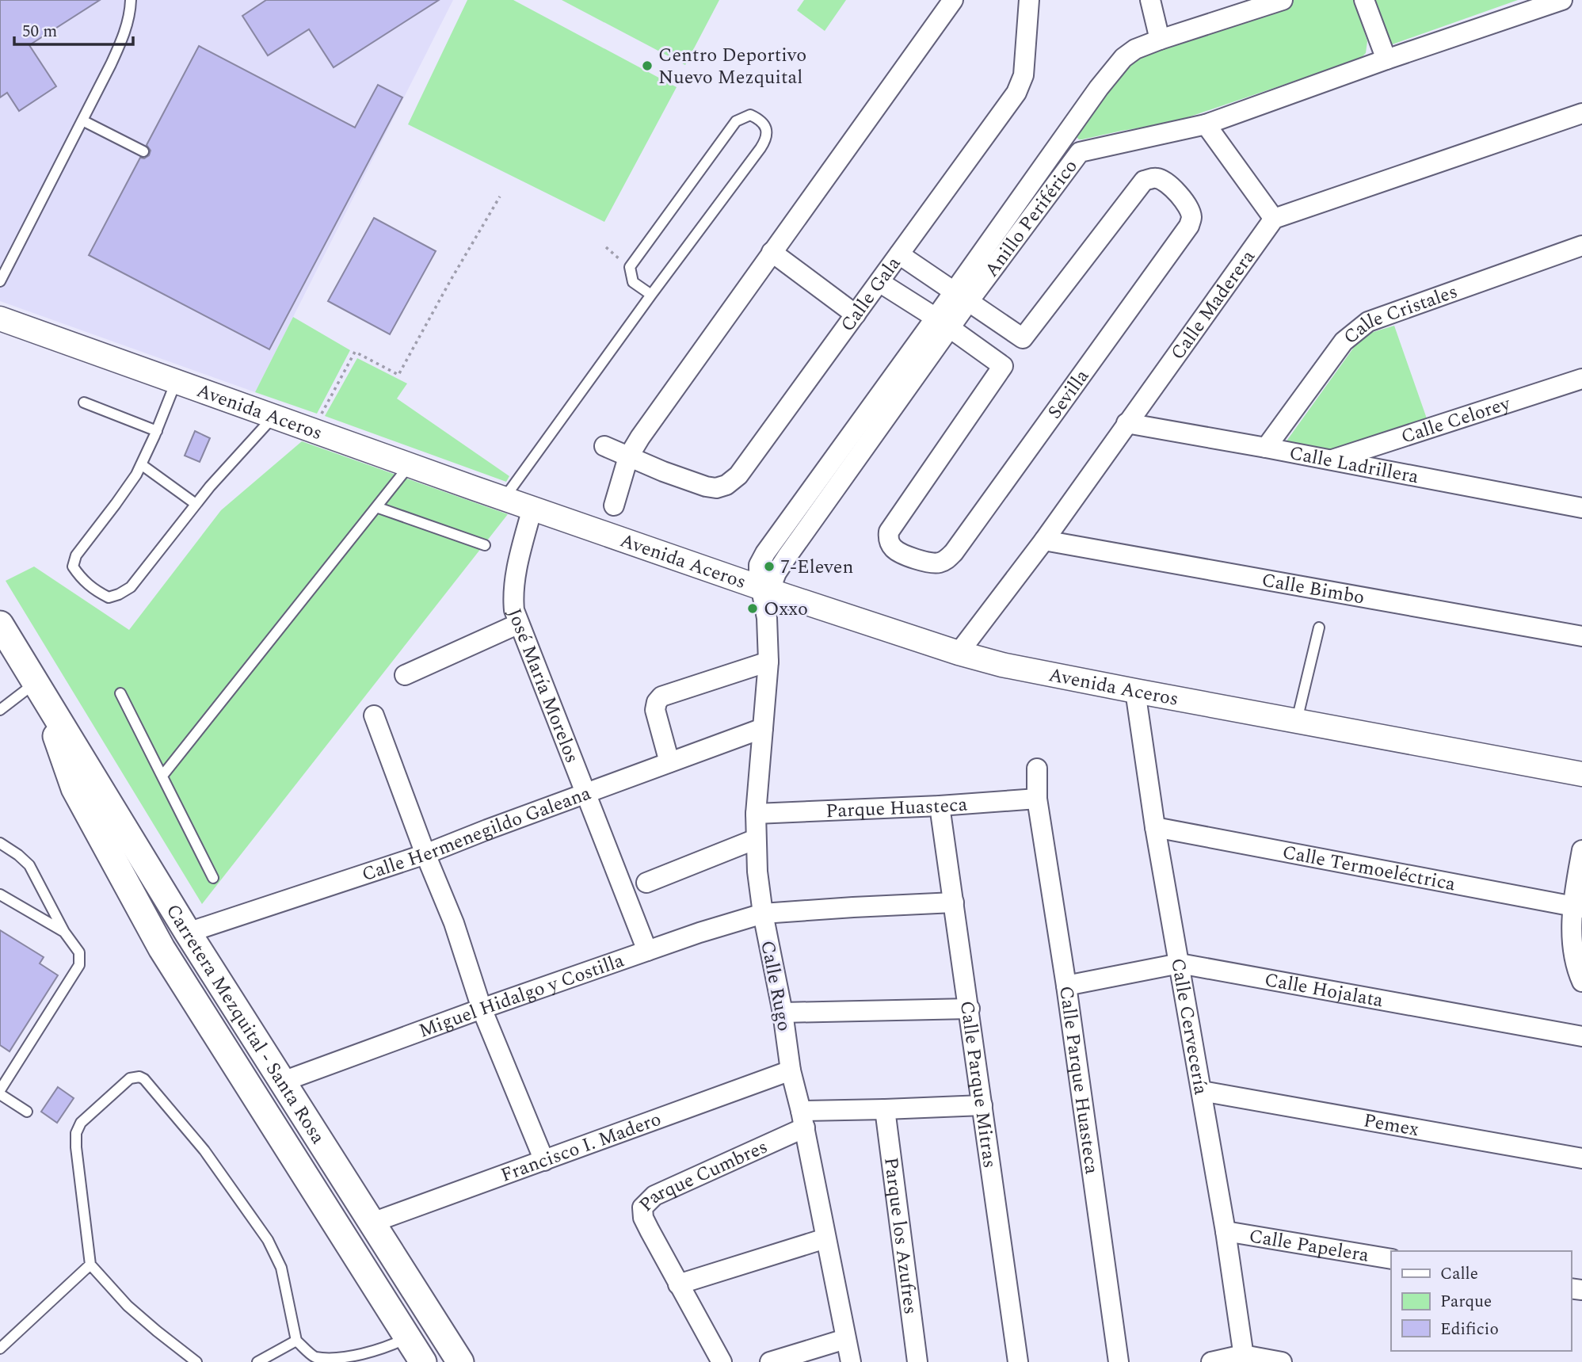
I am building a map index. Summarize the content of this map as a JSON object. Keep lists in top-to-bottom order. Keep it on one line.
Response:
{"streets":{"main road":["Carretera Mezquital - Santa Rosa"],"street":["Anillo Periférico","Calle Gala","Calle Maderera","Calle Cristales","Sevilla","Avenida Aceros","Calle Celorey","Calle Ladrillera","Calle Bimbo","José María Morelos","Parque Huasteca","Calle Hermenegildo Galeana","Calle Termoeléctrica","Calle Rugo","Calle Hojalata","Miguel Hidalgo y Costilla","Calle Cervecería","Calle Parque Huasteca","Calle Parque Mitras","Pemex","Francisco I. Madero","Parque Cumbres","Parque los Azufres","Calle Papelera"]},"crossings":[["Anillo Periférico","Sevilla"],["Anillo Periférico","Avenida Aceros"],["Anillo Periférico","Calle Rugo"],["Calle Maderera","Avenida Aceros"],["Calle Maderera","Calle Ladrillera"],["Calle Maderera","Calle Bimbo"],["Calle Cristales","Calle Ladrillera"],["Avenida Aceros","José María Morelos"],["Avenida Aceros","Calle Rugo"],["Avenida Aceros","Calle Cervecería"],["Calle Celorey","Calle Ladrillera"],["José María Morelos","Calle Hermenegildo Galeana"],["José María Morelos","Miguel Hidalgo y Costilla"],["Parque Huasteca","Calle Rugo"],["Parque Huasteca","Calle Parque Huasteca"],["Parque Huasteca","Calle Parque Mitras"],["Calle Hermenegildo Galeana","Calle Rugo"],["Calle Hermenegildo Galeana","Carretera Mezquital - Santa Rosa"],["Calle Termoeléctrica","Calle Cervecería"],["Calle Rugo","Miguel Hidalgo y Costilla"],["Calle Rugo","Francisco I. Madero"],["Calle Rugo","Parque Cumbres"],["Calle Hojalata","Calle Cervecería"],["Calle Hojalata","Calle Parque Huasteca"],["Miguel Hidalgo y Costilla","Carretera Mezquital - Santa Rosa"],["Miguel Hidalgo y Costilla","Calle Parque Mitras"],["Carretera Mezquital - Santa Rosa","Francisco I. Madero"],["Calle Cervecería","Pemex"],["Calle Cervecería","Calle Papelera"]],"places":["Centro Deportivo Nuevo Mezquital","7-Eleven","Oxxo"],"legend":["Calle","Parque","Edificio"],"scale_bar":"50 m"}
